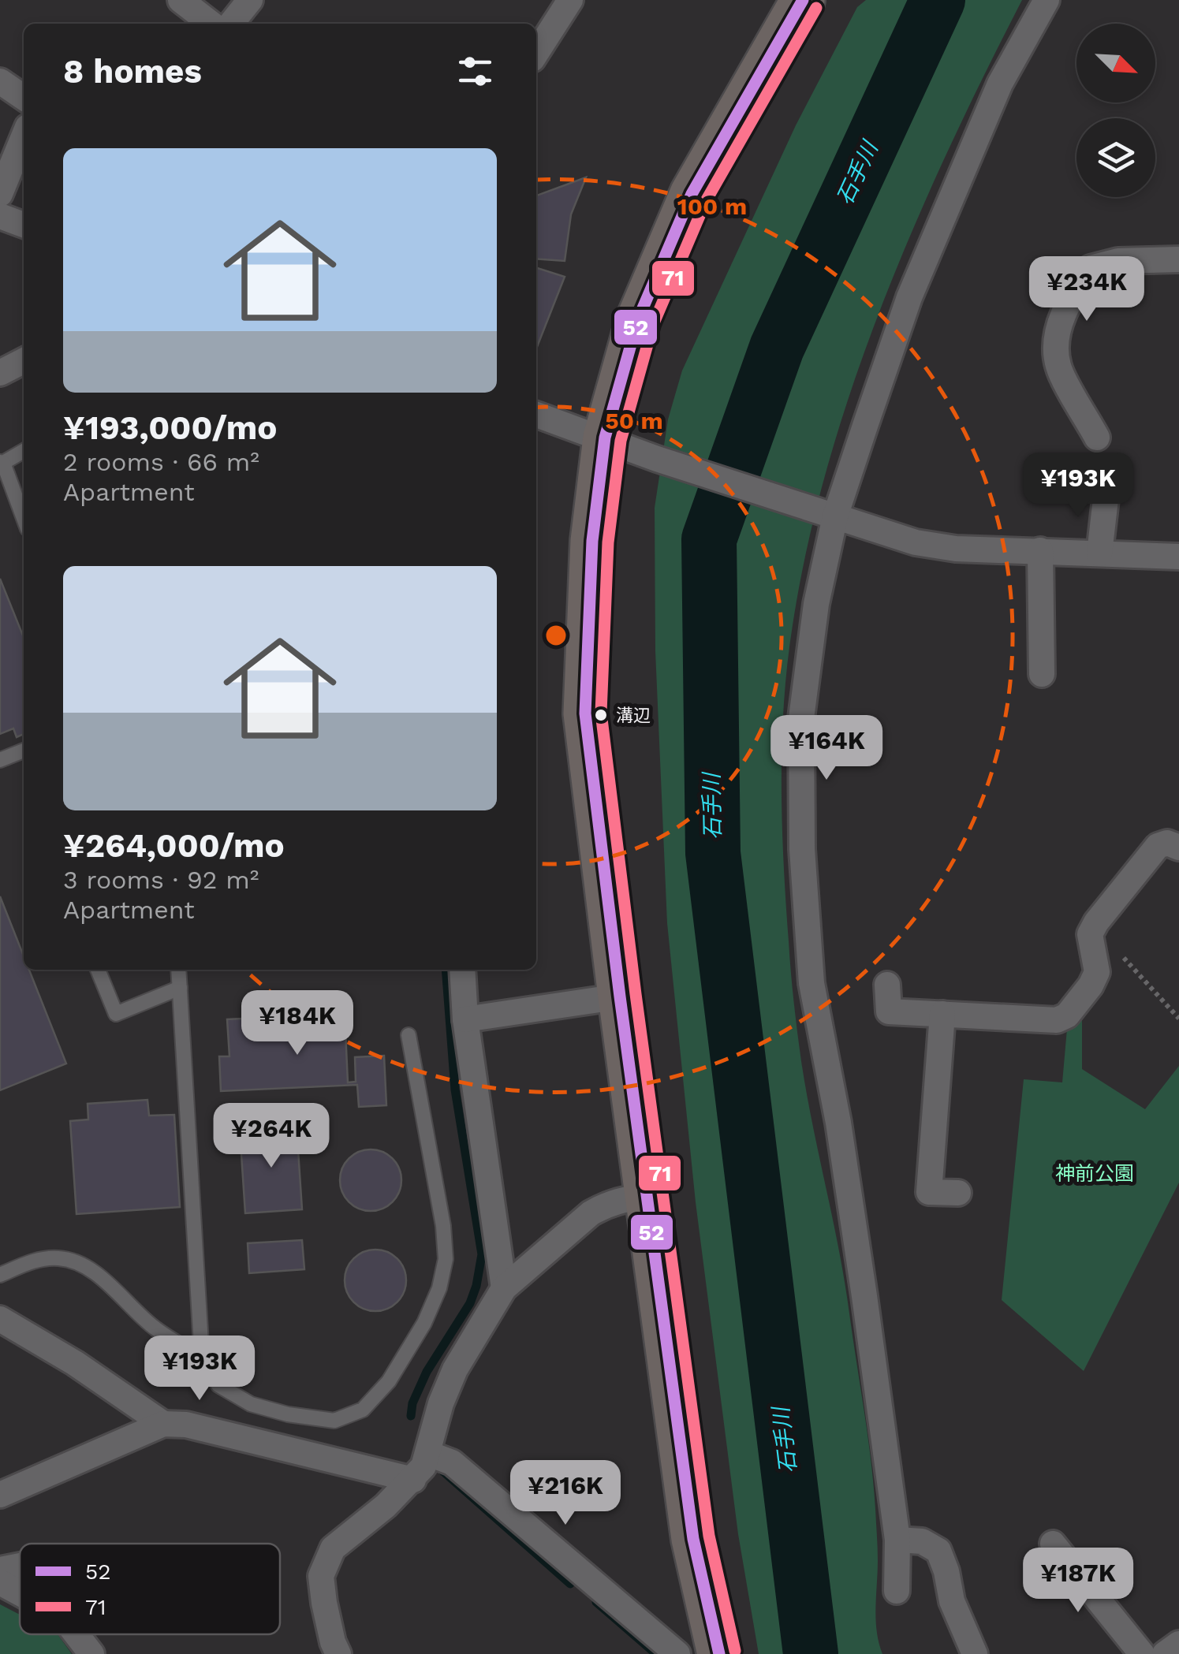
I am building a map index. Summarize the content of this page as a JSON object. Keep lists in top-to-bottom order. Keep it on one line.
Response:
{"water":["石手川"],"parks":["神前公園"],"places":["溝辺"],"lines":["transit line 52","transit line 71"],"legend":["52","71"],"north":"bottom right","page":{"heading":"8 homes","list":[{"name":"¥193,000/mo","note":"2 rooms · 66 m² · Apartment"},{"name":"¥264,000/mo","note":"3 rooms · 92 m² · Apartment"}],"price":["¥234K","¥193K","¥164K","¥184K","¥264K","¥193K","¥216K","¥187K"]},"rings":["100 m","50 m"]}
